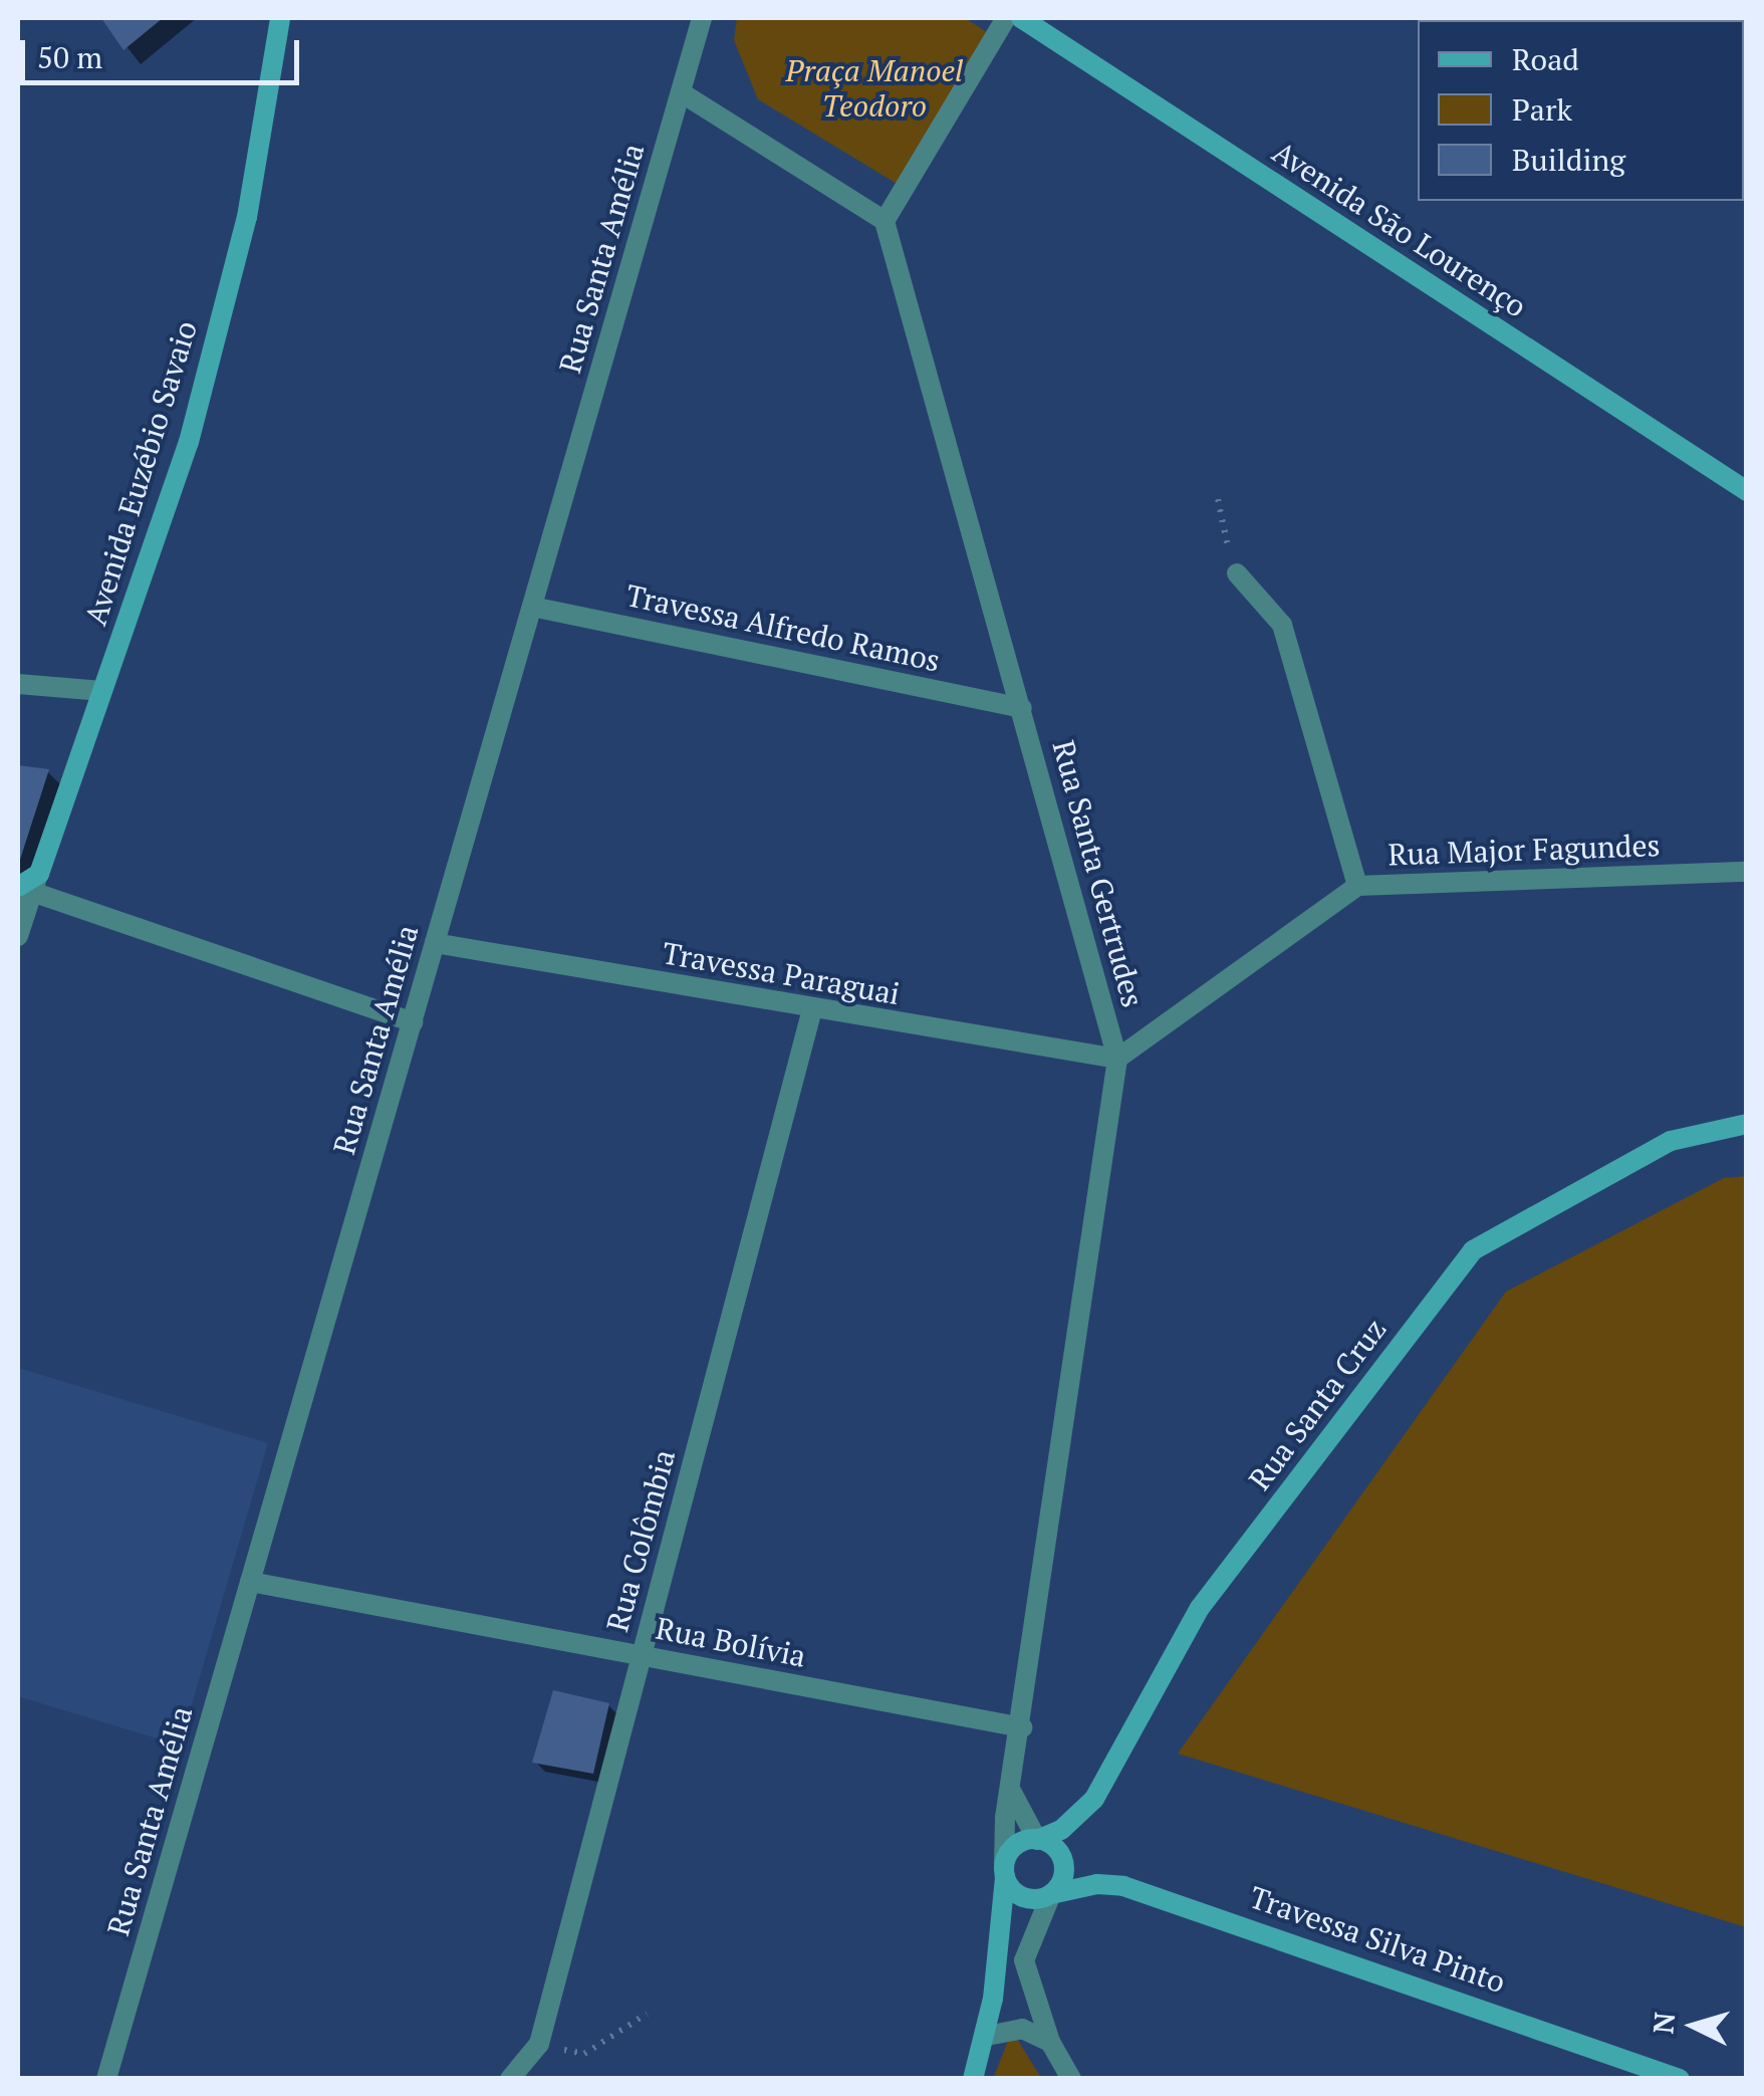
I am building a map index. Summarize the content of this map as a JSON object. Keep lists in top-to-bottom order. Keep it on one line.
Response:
{"streets":{"street":["Avenida São Lourenço","Rua Santa Amélia","Avenida Euzébio Savaio","Travessa Alfredo Ramos","Rua Major Fagundes","Rua Santa Gertrudes","Travessa Paraguai","Rua Santa Cruz","Rua Colômbia","Rua Bolívia","Travessa Silva Pinto"]},"crossings":[["Rua Santa Amélia","Travessa Alfredo Ramos"],["Rua Santa Amélia","Travessa Paraguai"],["Rua Santa Amélia","Rua Bolívia"],["Travessa Alfredo Ramos","Rua Santa Gertrudes"],["Rua Major Fagundes","Rua Santa Gertrudes"],["Rua Major Fagundes","Travessa Paraguai"],["Rua Santa Gertrudes","Travessa Paraguai"],["Rua Santa Gertrudes","Rua Santa Cruz"],["Rua Santa Gertrudes","Rua Bolívia"],["Rua Santa Gertrudes","Travessa Silva Pinto"],["Travessa Paraguai","Rua Colômbia"],["Rua Santa Cruz","Travessa Silva Pinto"],["Rua Colômbia","Rua Bolívia"]],"parks":["Praça Manoel Teodoro"],"legend":["Road","Park","Building"],"scale_bar":"50 m","north":"left"}
